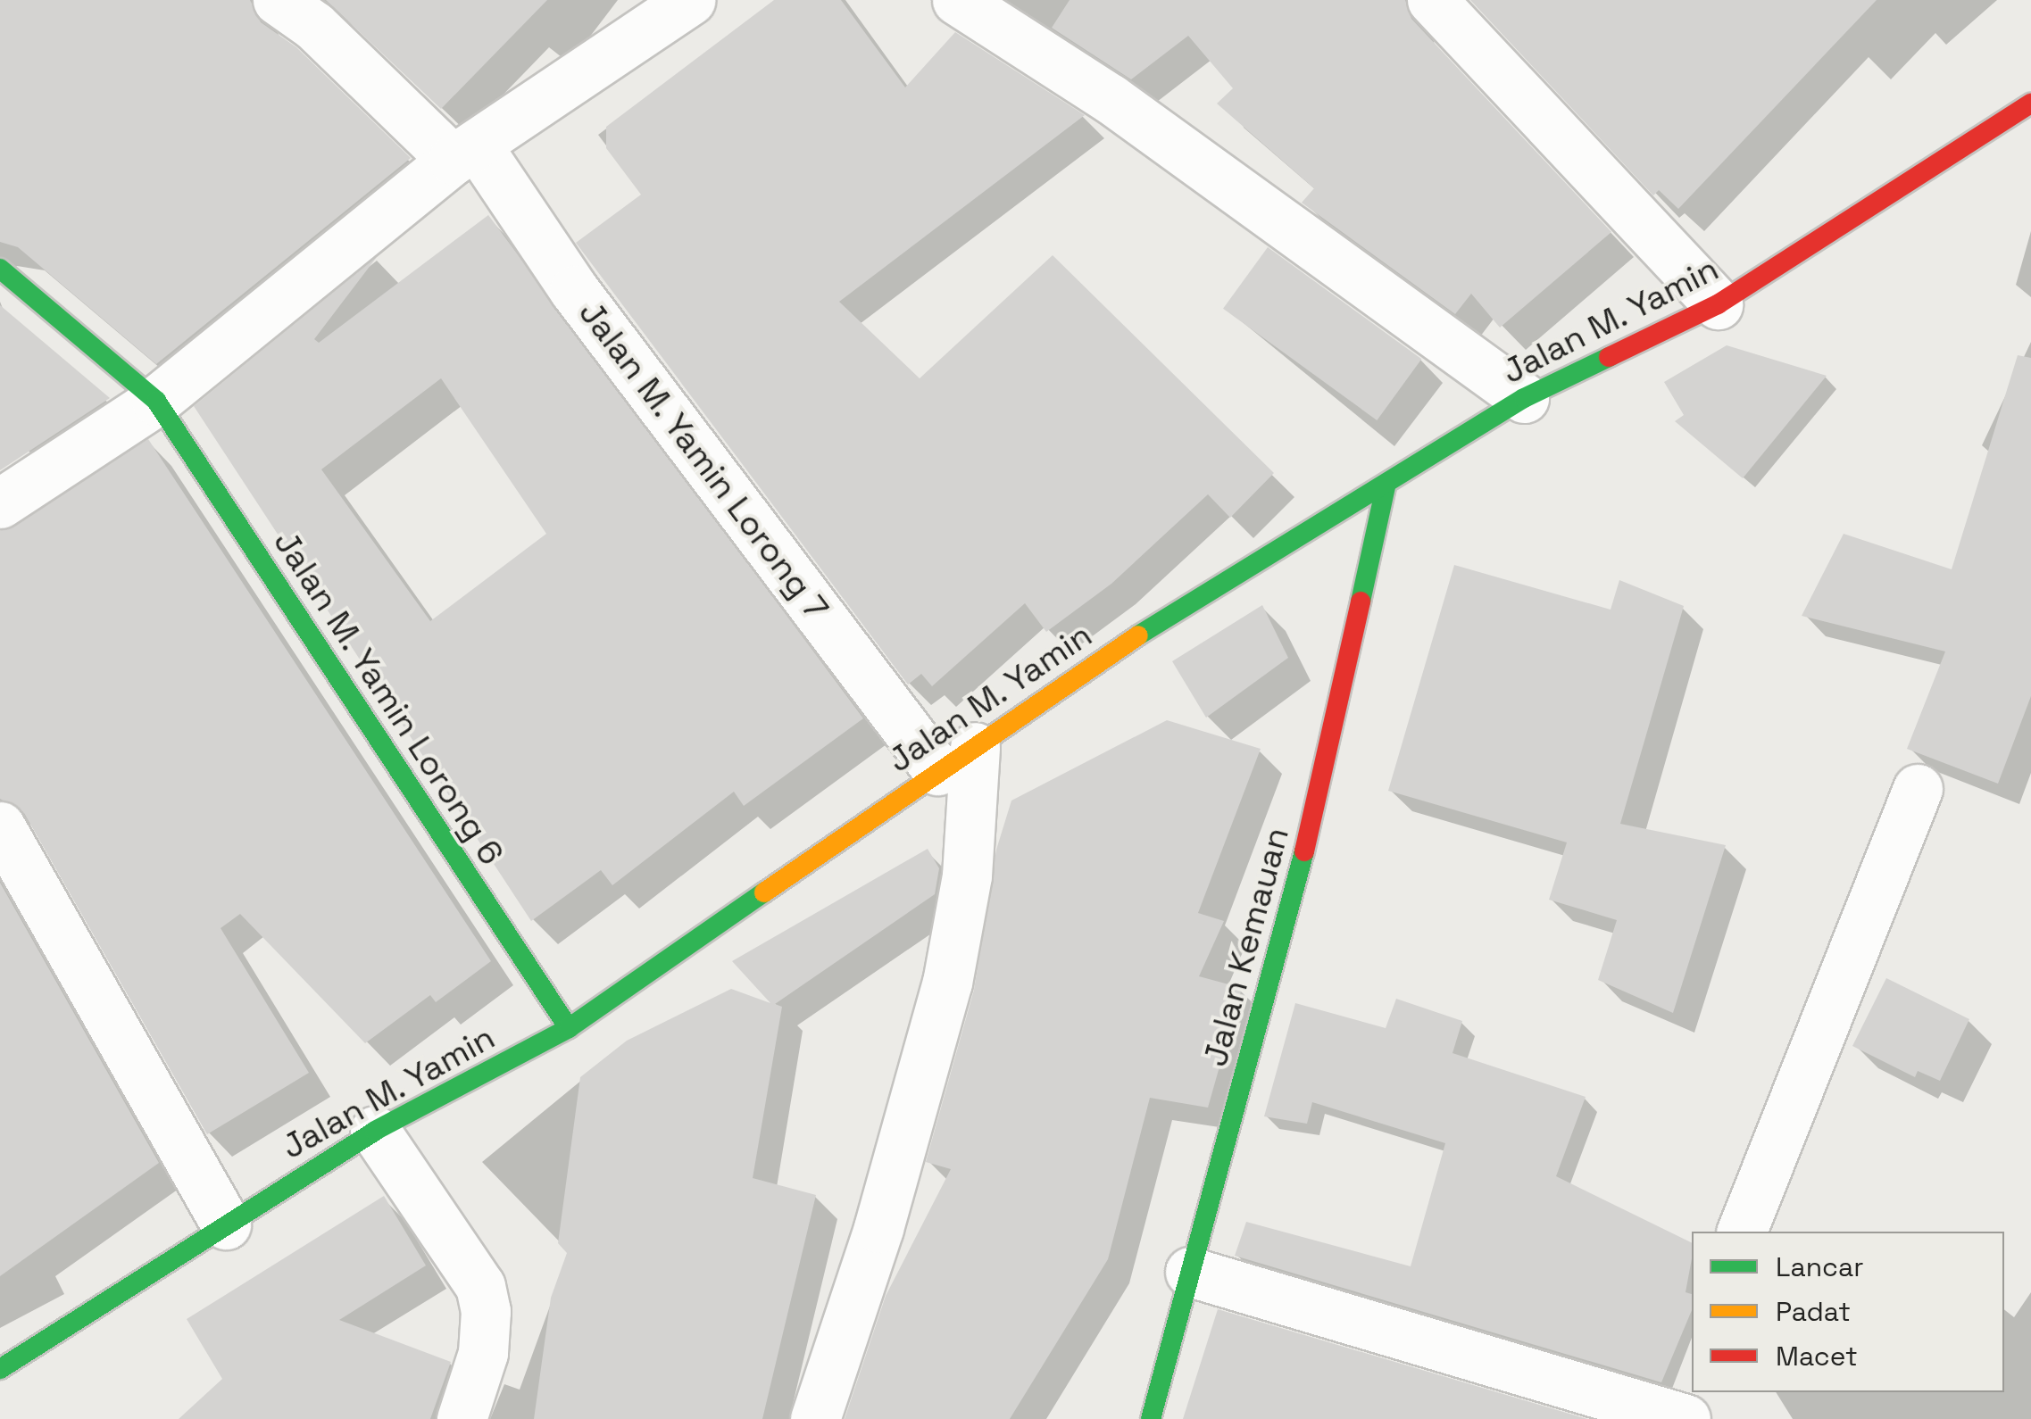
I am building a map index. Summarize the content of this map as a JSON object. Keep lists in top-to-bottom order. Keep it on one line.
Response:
{"streets":{"street":["Jalan M. Yamin","Jalan M. Yamin Lorong 7","Jalan M. Yamin Lorong 6","Jalan Kemauan"]},"crossings":[["Jalan M. Yamin","Jalan M. Yamin Lorong 7"],["Jalan M. Yamin","Jalan M. Yamin Lorong 6"],["Jalan M. Yamin","Jalan Kemauan"]],"legend":["Lancar","Padat","Macet"]}
